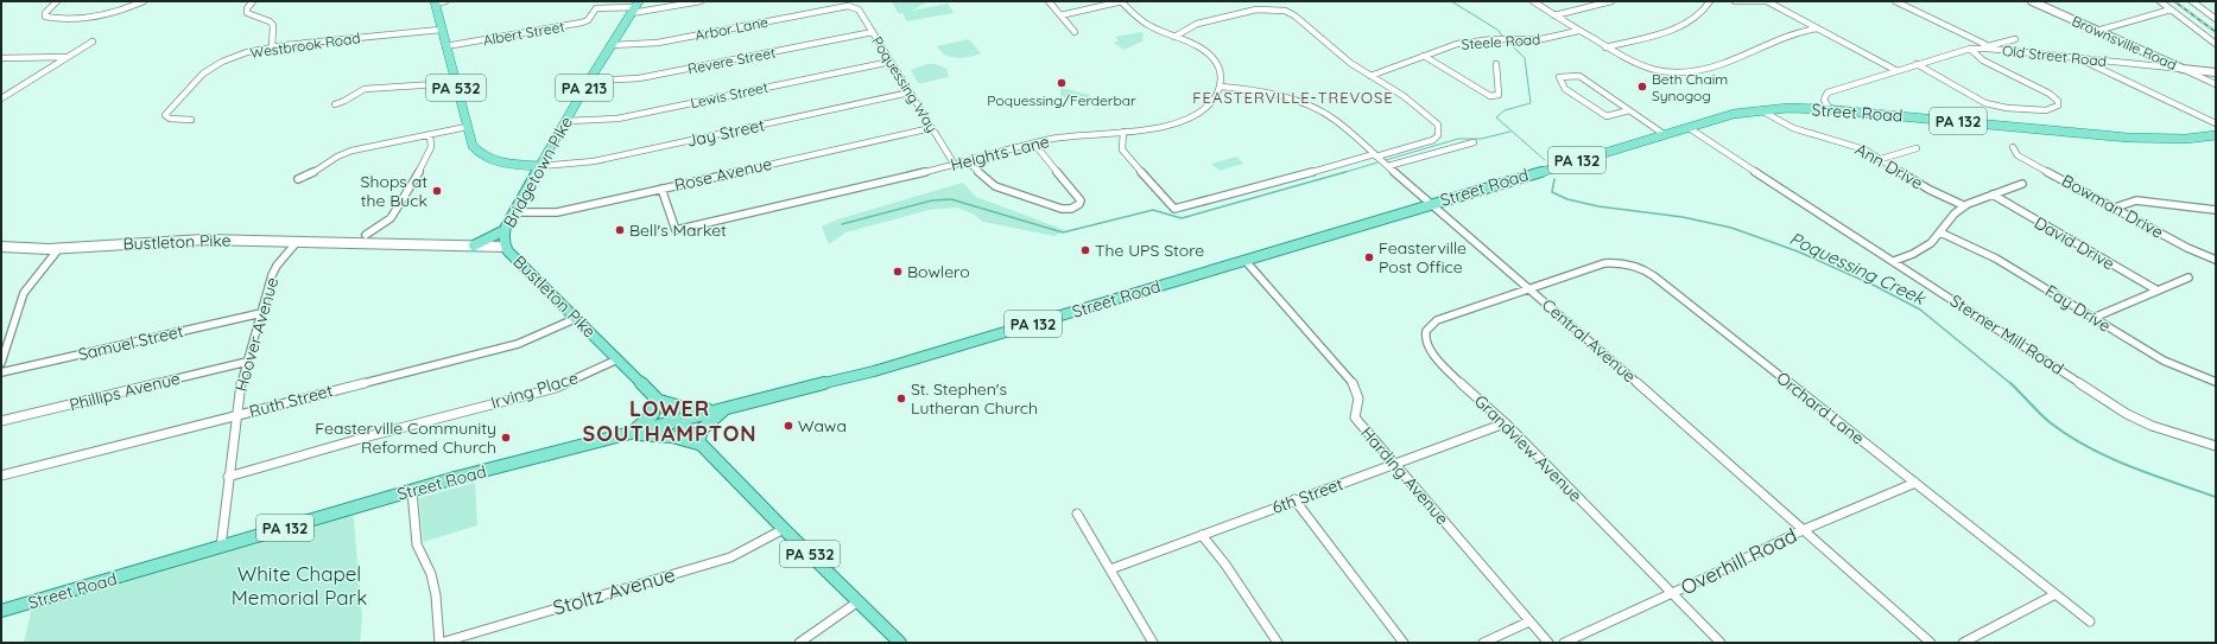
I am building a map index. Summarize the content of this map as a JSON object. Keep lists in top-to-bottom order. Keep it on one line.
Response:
{"streets":{"main road":["Brownsville Road","Old Street Road","PA 532","PA 213","Street Road","PA 132","Bridgetown Pike","Bustleton Pike"],"street":["Arbor Lane","Albert Street","Steele Road","Westbrook Road","Revere Street","Poquessing Way","Lewis Street","Jay Street","Heights Lane","Ann Drive","Rose Avenue","Bowman Drive","David Drive","Fay Drive","Hoover Avenue","Sterner Mill Road","Central Avenue","Samuel Street","Irving Place","Phillips Avenue","Ruth Street","Orchard Lane","Grandview Avenue","Harding Avenue","6th Street","Overhill Road","Stoltz Avenue"]},"crossings":[["Arbor Lane","Poquessing Way"],["Arbor Lane","Bridgetown Pike"],["Albert Street","PA 532"],["Albert Street","Bridgetown Pike"],["Brownsville Road","Old Street Road"],["Westbrook Road","PA 532"],["Old Street Road","Street Road"],["Revere Street","Poquessing Way"],["Revere Street","Bridgetown Pike"],["Poquessing Way","Lewis Street"],["Poquessing Way","Jay Street"],["Poquessing Way","Heights Lane"],["Poquessing Way","Rose Avenue"],["PA 532","Jay Street"],["PA 532","Bridgetown Pike"],["Lewis Street","Bridgetown Pike"],["Street Road","Ann Drive"],["Street Road","Bustleton Pike"],["Street Road","Hoover Avenue"],["Street Road","Sterner Mill Road"],["Street Road","Central Avenue"],["Street Road","Harding Avenue"],["Jay Street","Bridgetown Pike"],["Heights Lane","Rose Avenue"],["Heights Lane","Central Avenue"],["Bridgetown Pike","Rose Avenue"],["Bridgetown Pike","Bustleton Pike"],["Bustleton Pike","Hoover Avenue"],["Bustleton Pike","Irving Place"],["Bustleton Pike","Ruth Street"],["Bustleton Pike","Stoltz Avenue"],["Hoover Avenue","Samuel Street"],["Hoover Avenue","Irving Place"],["Hoover Avenue","Phillips Avenue"],["Hoover Avenue","Ruth Street"],["Central Avenue","Orchard Lane"],["Central Avenue","Grandview Avenue"],["Central Avenue","Overhill Road"],["Orchard Lane","Grandview Avenue"],["Orchard Lane","Overhill Road"],["Grandview Avenue","6th Street"],["Grandview Avenue","Overhill Road"],["Harding Avenue","6th Street"]],"districts":["FEASTERVILLE-TREVOSE","LOWER SOUTHAMPTON"],"water":["Poquessing Creek"],"parks":["White Chapel Memorial Park"],"places":["Poquessing/Ferderbar","Beth Chaim Synogog","Shops at the Buck","Bell's Market","The UPS Store","Feasterville Post Office","Bowlero","St. Stephen's Lutheran Church","Wawa","Feasterville Community Reformed Church"]}
